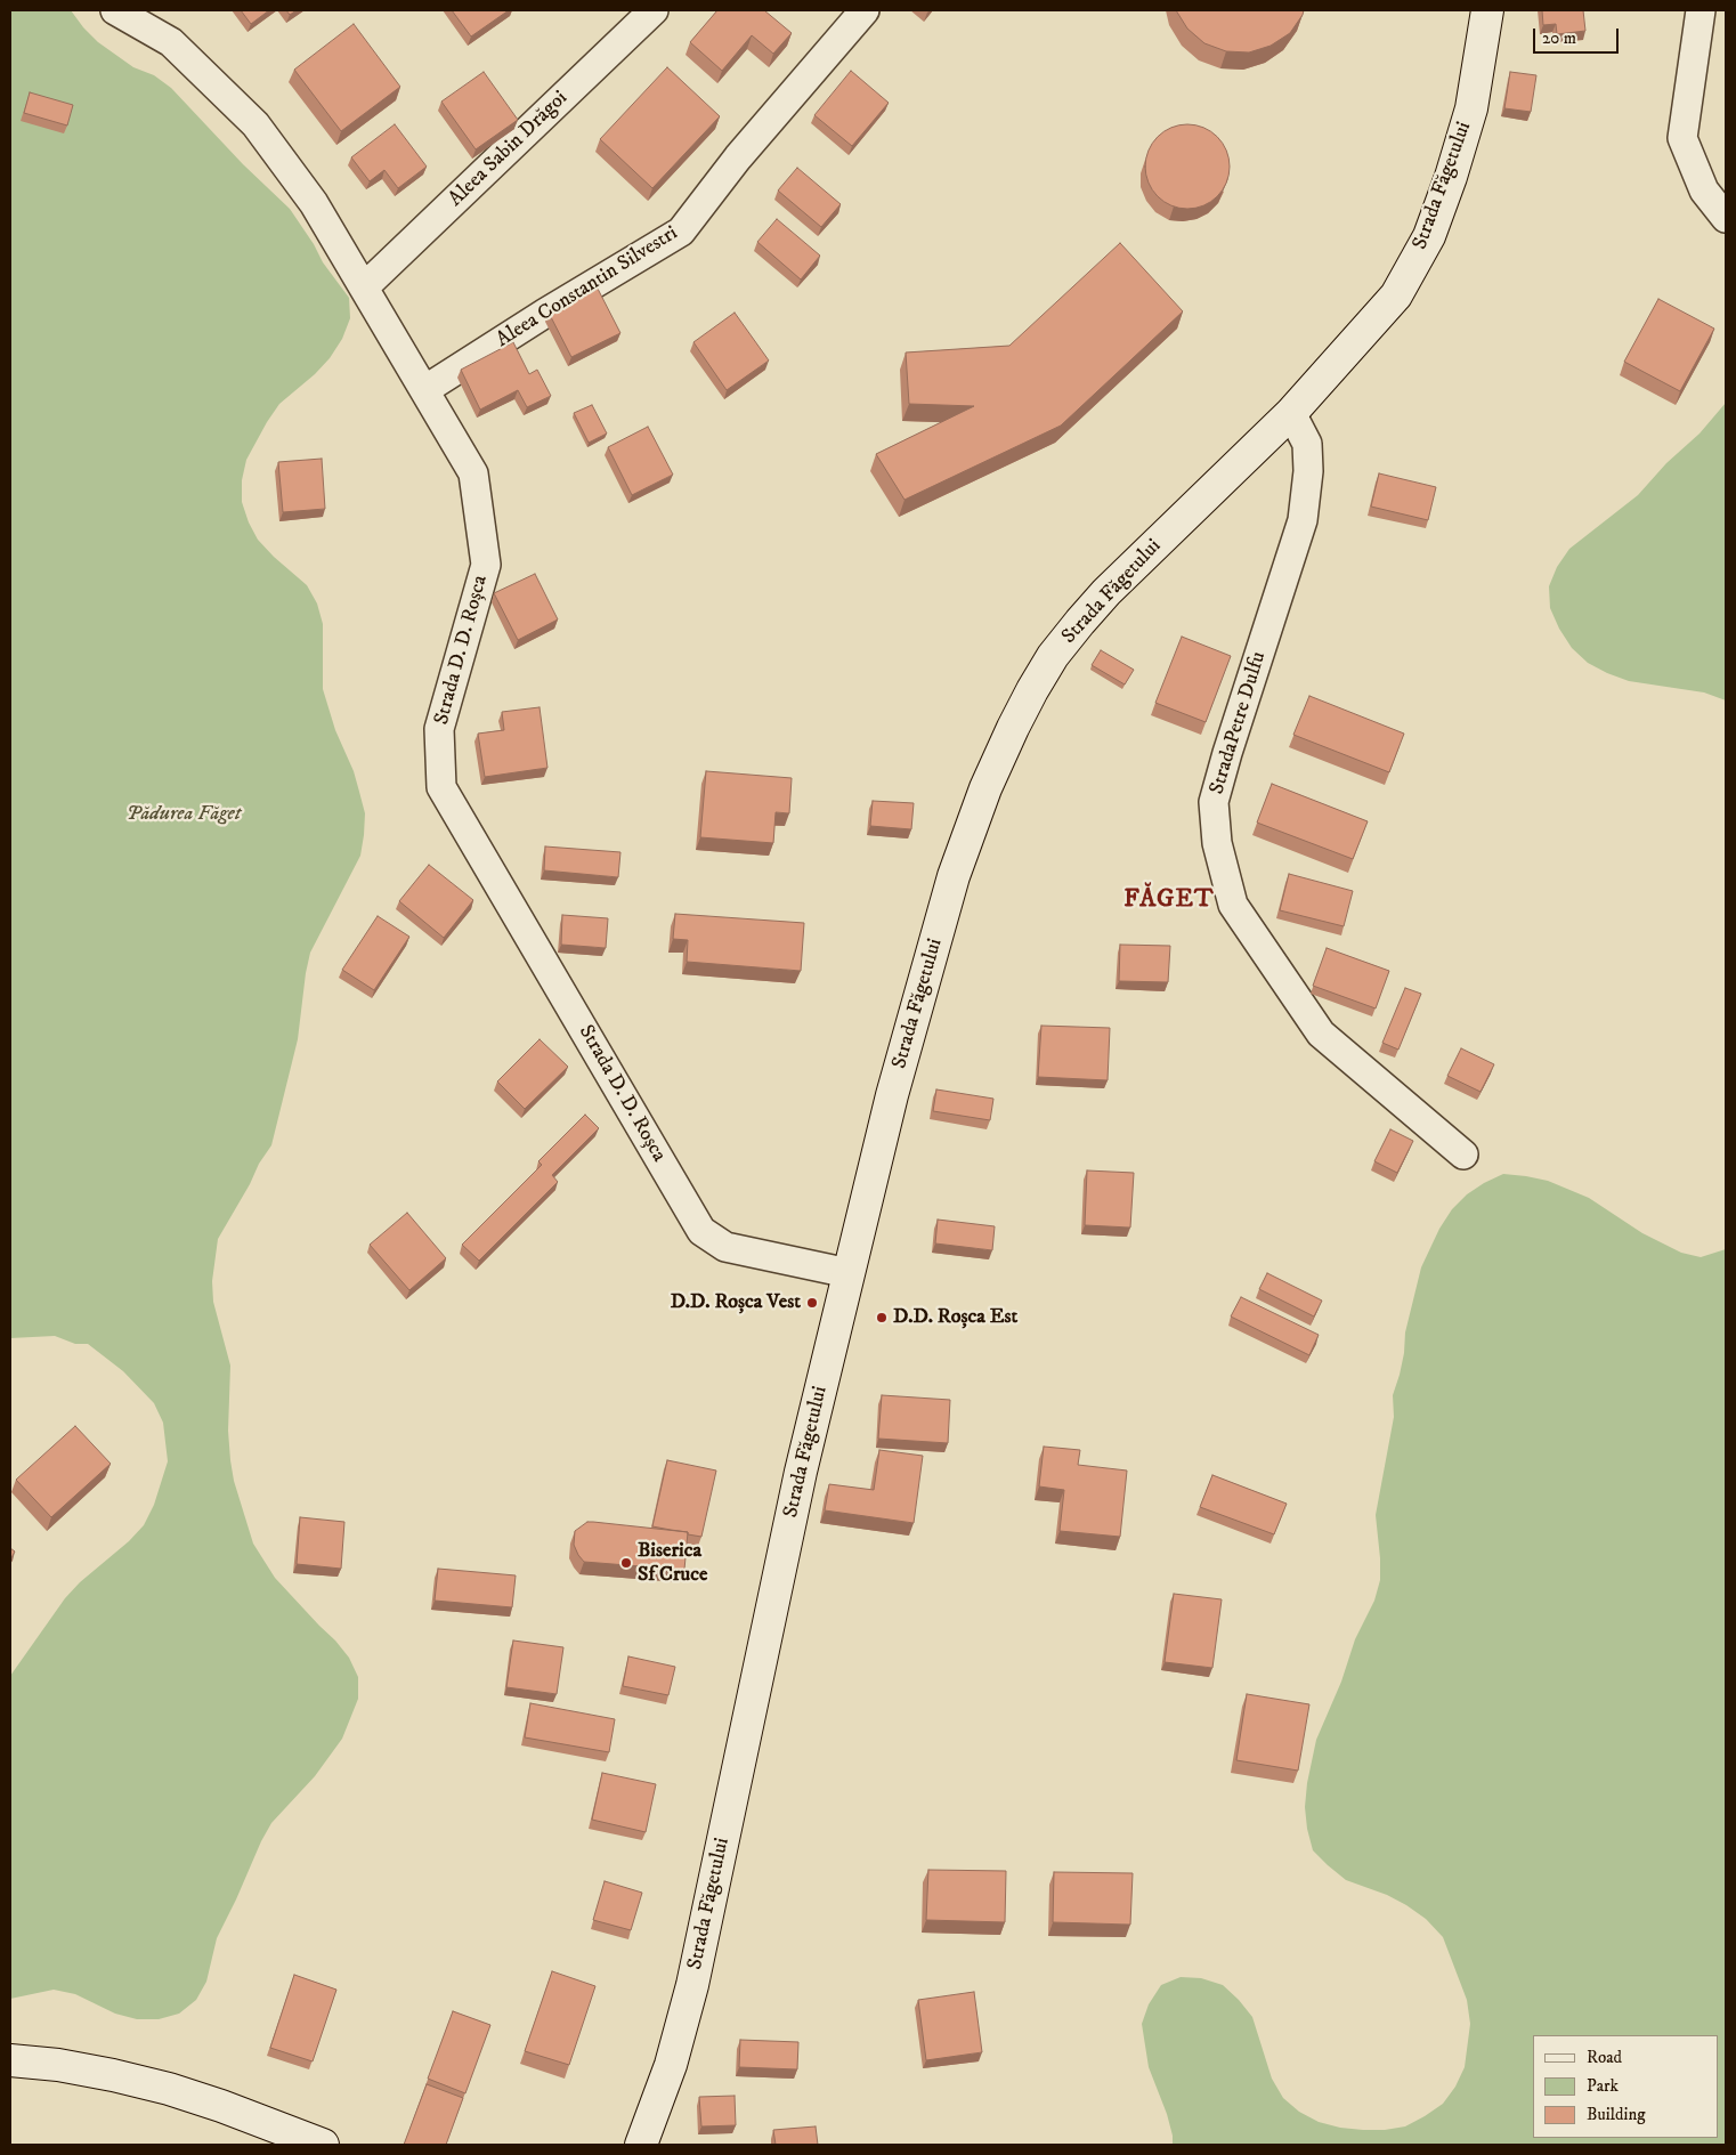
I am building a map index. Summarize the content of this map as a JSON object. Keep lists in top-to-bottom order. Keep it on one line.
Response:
{"streets":{"main road":["Strada Făgetului"],"street":["Aleea Sabin Drăgoi","Aleea Constantin Silvestri","Strada D. D. Roșca","StradaPetre Dulfu"]},"crossings":[["Aleea Sabin Drăgoi","Strada D. D. Roșca"],["Strada Făgetului","Strada D. D. Roșca"],["Strada Făgetului","StradaPetre Dulfu"],["Aleea Constantin Silvestri","Strada D. D. Roșca"]],"districts":["FĂGET"],"parks":["Pădurea Făget"],"places":["D.D. Roșca Vest","D.D. Roșca Est","Biserica Sf Cruce"],"legend":["Road","Park","Building"],"scale_bar":"20 m"}
